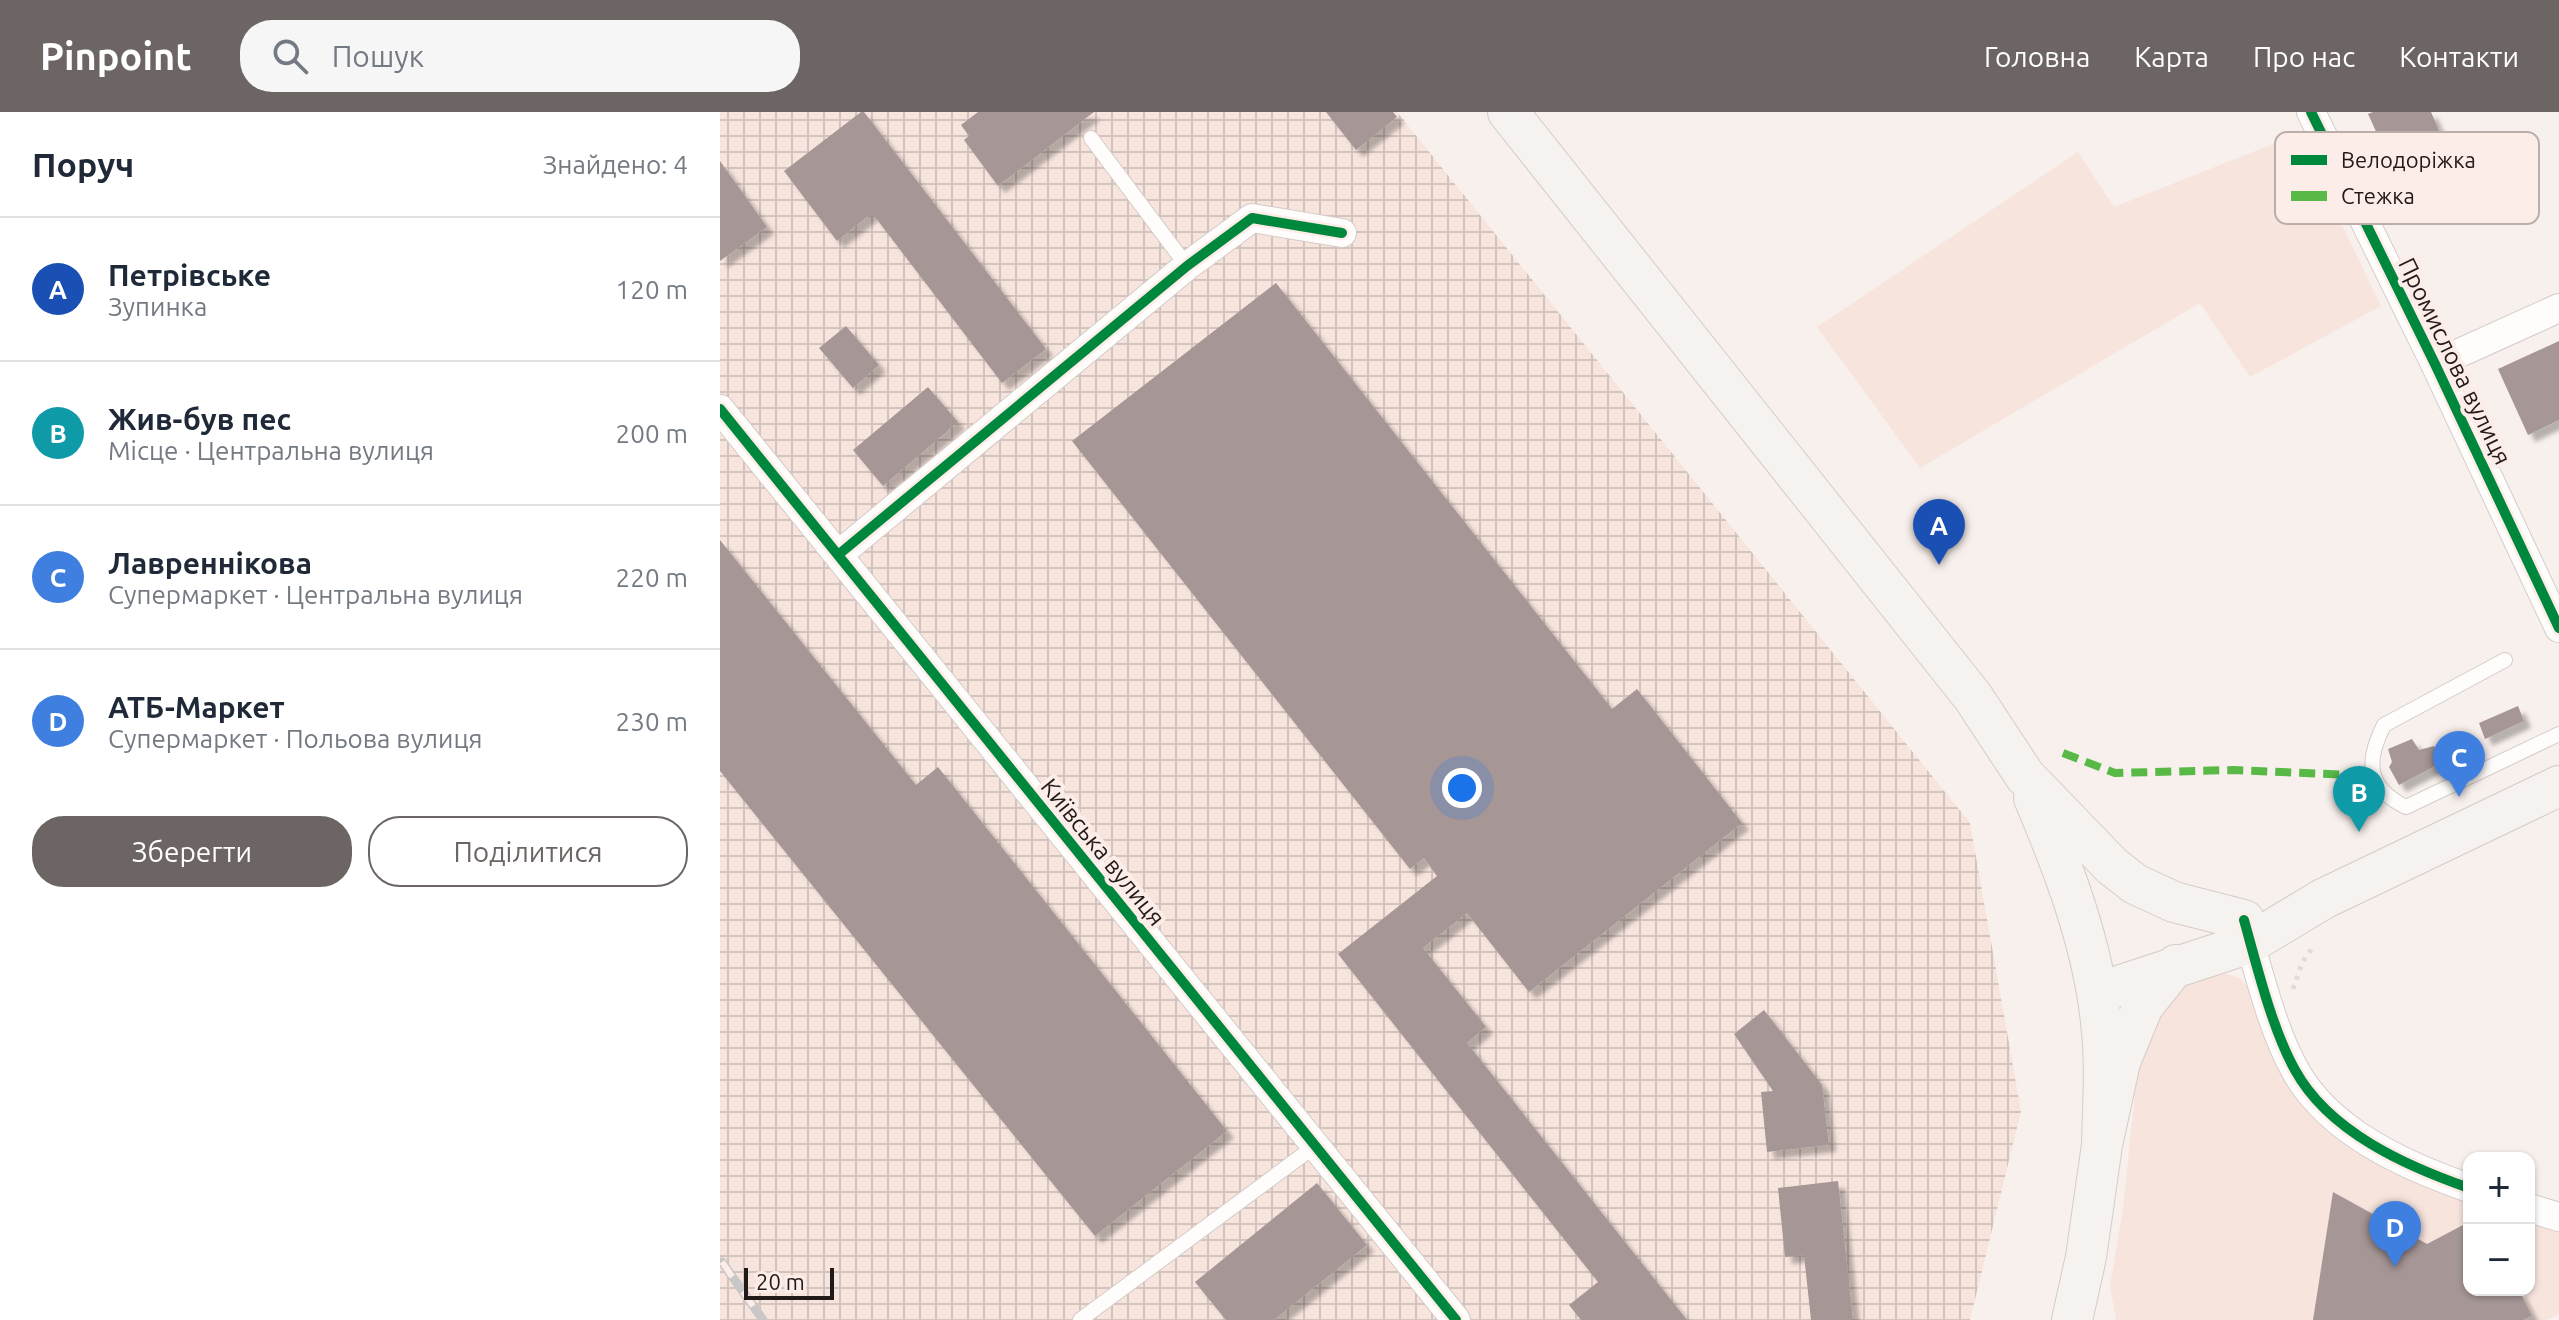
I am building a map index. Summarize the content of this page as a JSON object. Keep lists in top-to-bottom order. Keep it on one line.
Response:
{"streets":{"street":["Промислова вулиця","Київська вулиця"]},"legend":["Велодоріжка","Стежка"],"scale_bar":"20 m","page":{"header":"Pinpoint","search":"Пошук","nav":["Головна","Карта","Про нас","Контакти"],"heading":["Поруч","Знайдено: 4"],"list":[{"mark":"A","name":"Петрівське","note":"Зупинка","value":"120 m"},{"mark":"B","name":"Жив-був пес","note":"Місце · Центральна вулиця","value":"200 m"},{"mark":"C","name":"Лавреннікова","note":"Супермаркет · Центральна вулиця","value":"220 m"},{"mark":"D","name":"АТБ-Маркет","note":"Супермаркет · Польова вулиця","value":"230 m"}],"pins":["A","C","B","D"],"buttons":["Зберегти","Поділитися"],"map_buttons":["+","−"],"scale":"20 m"}}
